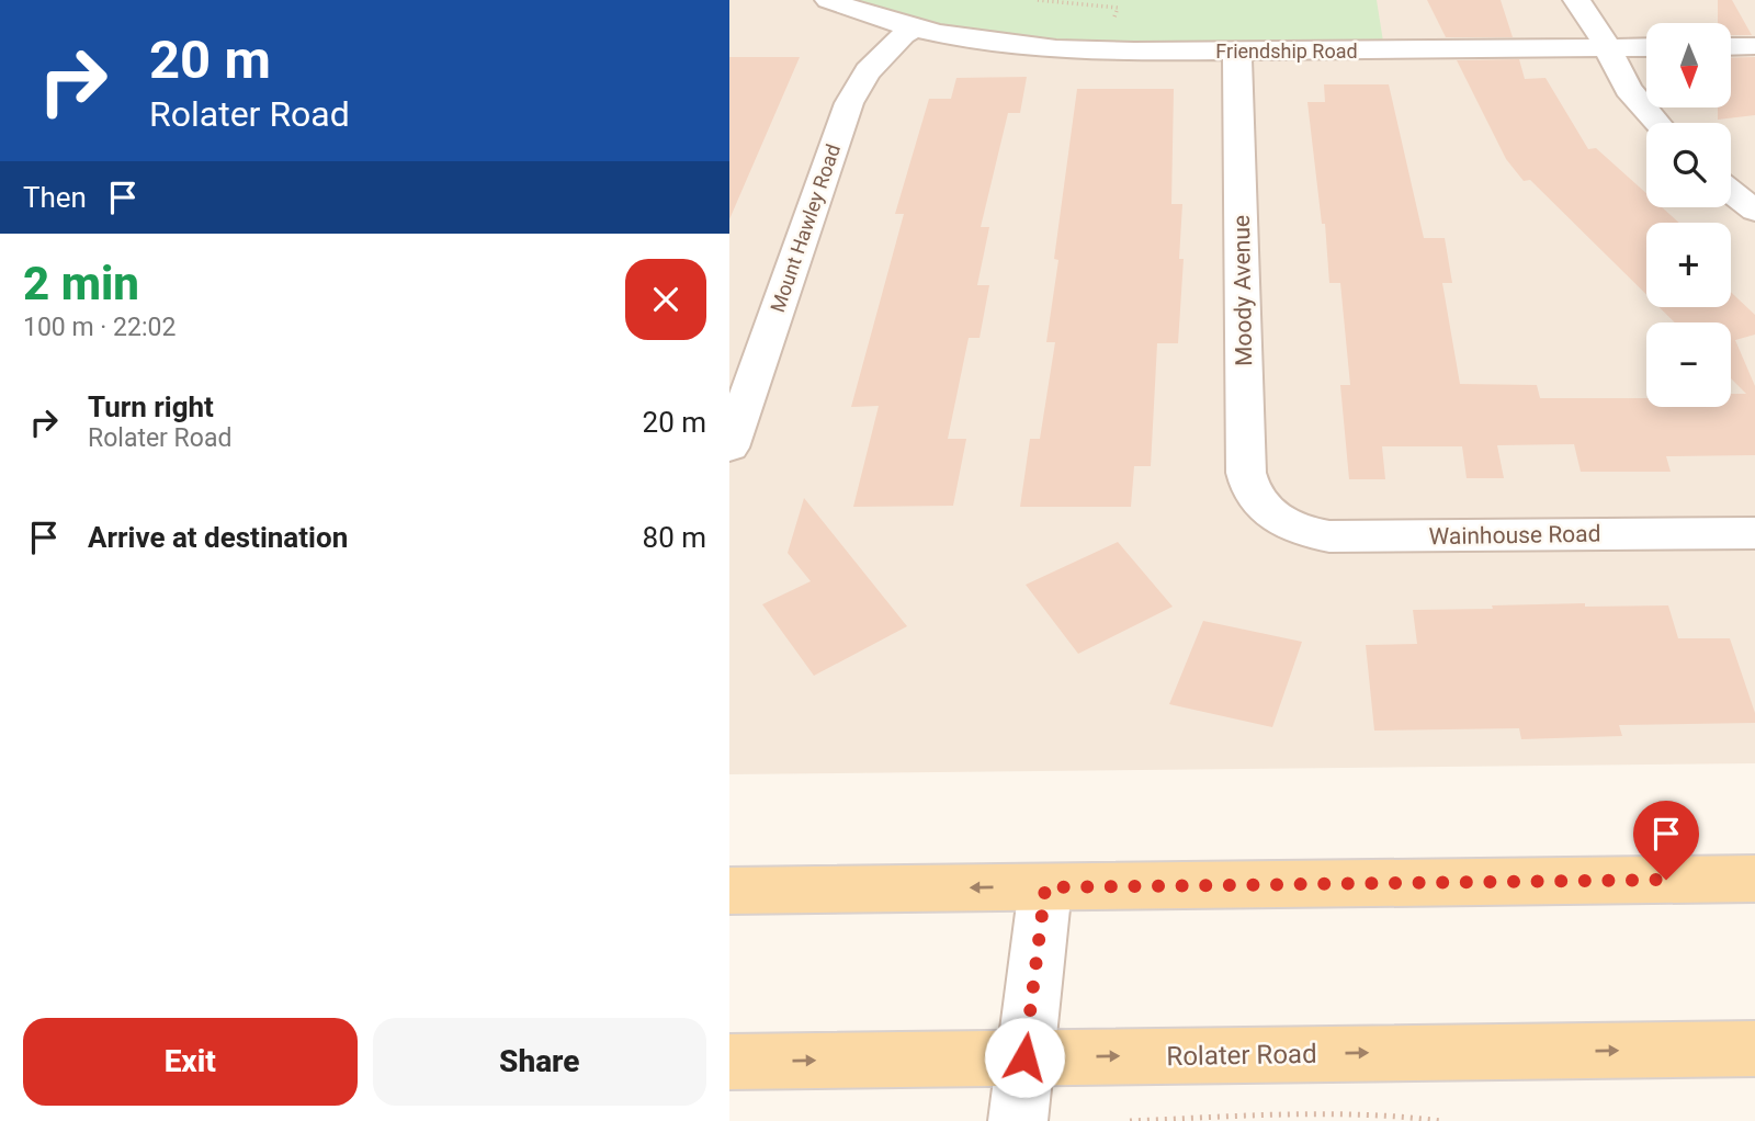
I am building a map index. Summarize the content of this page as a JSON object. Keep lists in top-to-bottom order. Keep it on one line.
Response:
{"streets":{"main road":["Rolater Road"],"street":["Friendship Road","Mount Hawley Road","Moody Avenue","Wainhouse Road"]},"crossings":[["Friendship Road","Mount Hawley Road"],["Friendship Road","Moody Avenue"],["Moody Avenue","Wainhouse Road"]],"north":"bottom","page":{"turn":["20 m","Rolater Road"],"map_buttons":["+","−"],"then":"Then","heading":["2 min","100 m · 22:02"],"list":[{"name":"Turn right","note":"Rolater Road","value":"20 m"},{"name":"Arrive at destination","value":"80 m"}],"buttons":["Exit","Share"]}}
